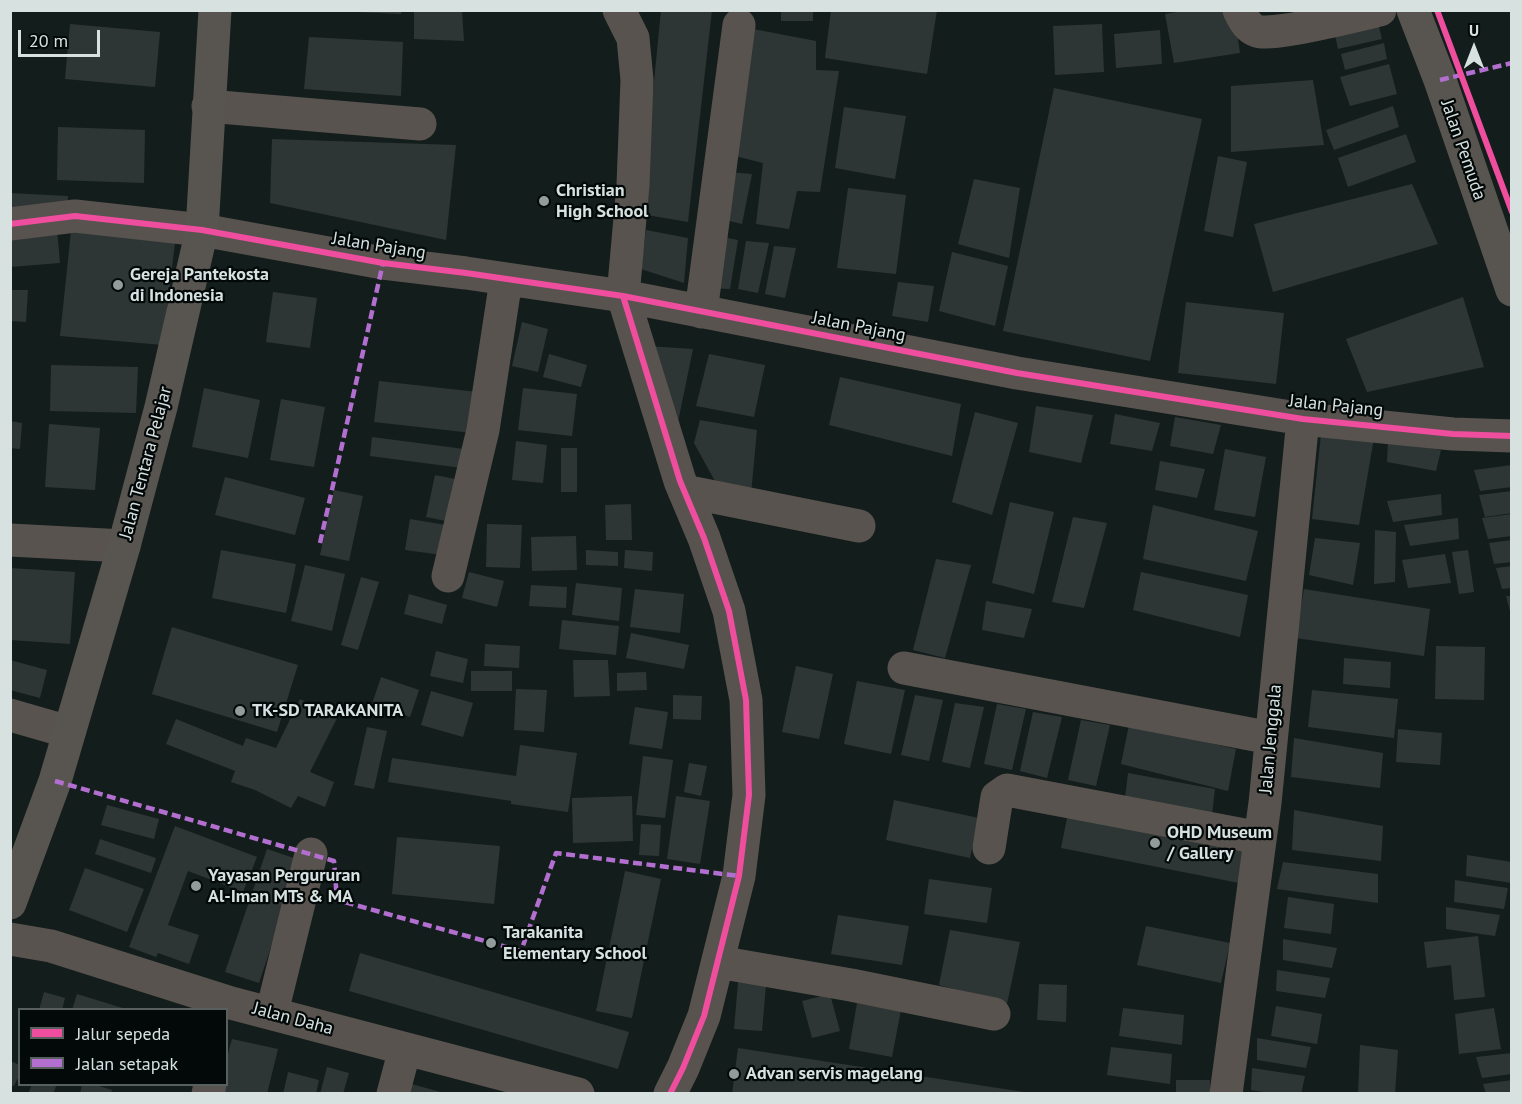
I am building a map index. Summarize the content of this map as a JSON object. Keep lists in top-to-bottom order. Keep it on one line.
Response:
{"streets":{"main road":["Jalan Pemuda","Jalan Tentara Pelajar"],"street":["Jalan Pajang","Jalan Jenggala","Jalan Daha"]},"crossings":[["Jalan Pajang","Jalan Tentara Pelajar"],["Jalan Pajang","Jalan Jenggala"]],"places":["Christian High School","Gereja Pantekosta di Indonesia","TK-SD TARAKANITA","OHD Museum / Gallery","Yayasan Pergururan Al-Iman MTs & MA","Tarakanita Elementary School","Advan servis magelang"],"legend":["Jalur sepeda","Jalan setapak"],"scale_bar":"20 m","north":"top"}
